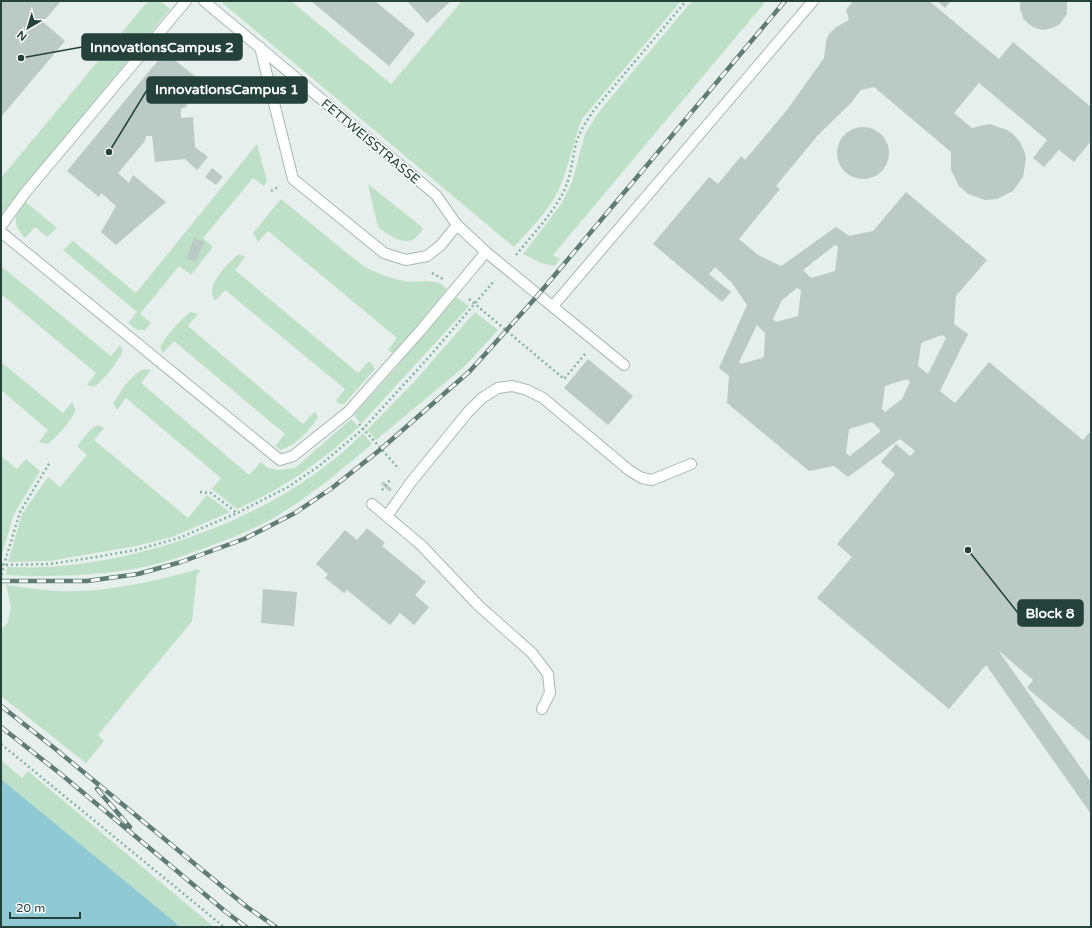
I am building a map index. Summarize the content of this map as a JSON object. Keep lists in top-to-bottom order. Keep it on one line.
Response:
{"streets":{"lane":["FETTWEISSTRASSE"]},"places":["InnovationsCampus 2","InnovationsCampus 1","Block 8"],"scale_bar":"20 m","north":"bottom left"}
